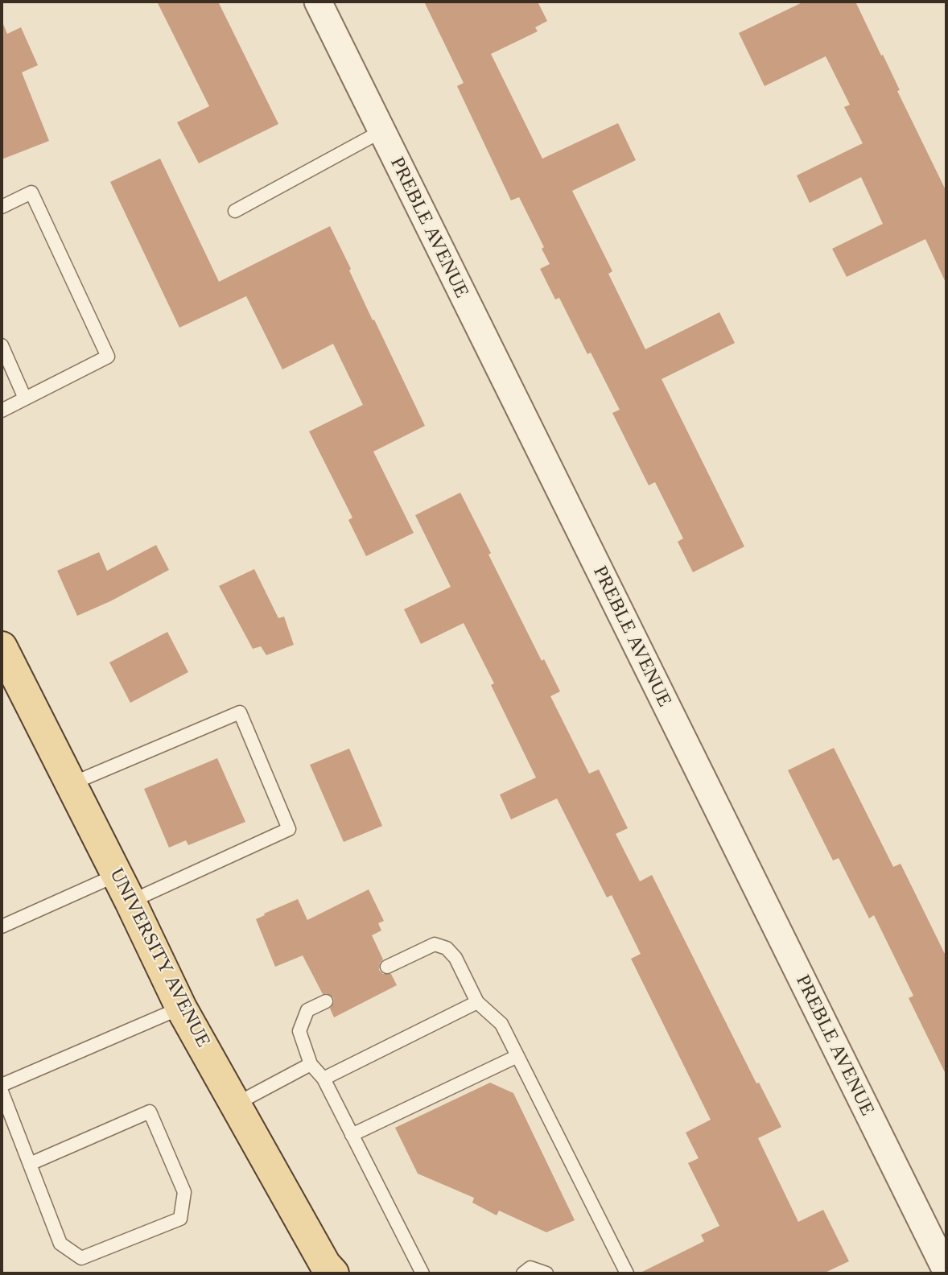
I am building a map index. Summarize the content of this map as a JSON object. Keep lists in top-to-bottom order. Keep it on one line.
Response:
{"streets":{"main road":["UNIVERSITY AVENUE"],"street":["PREBLE AVENUE"]}}
